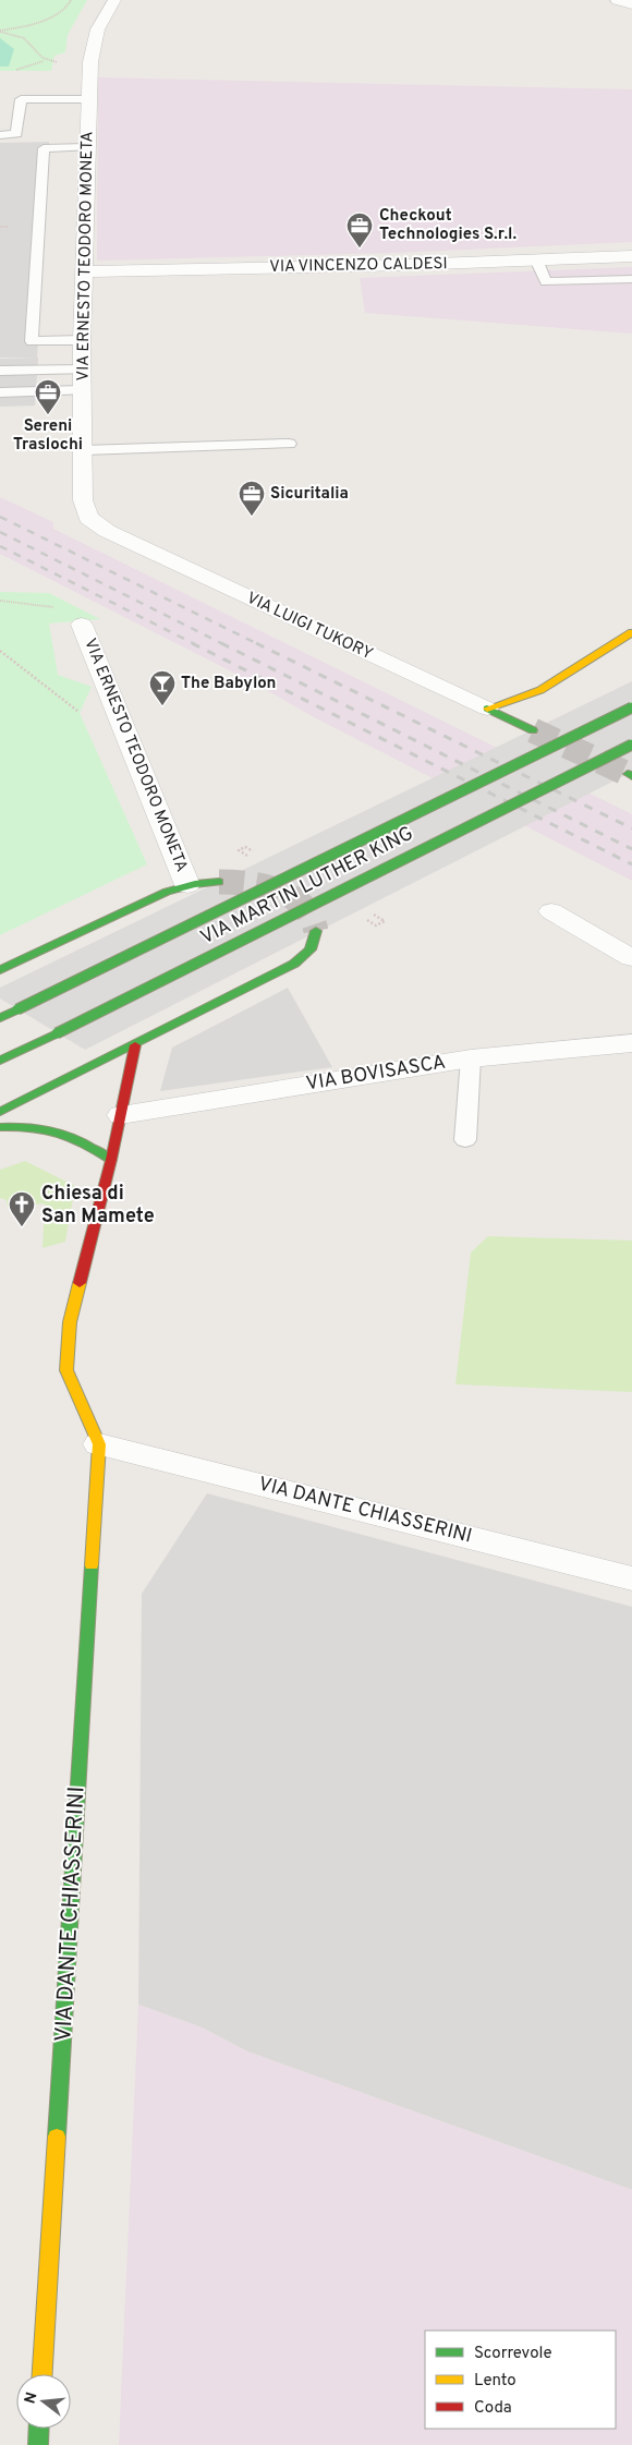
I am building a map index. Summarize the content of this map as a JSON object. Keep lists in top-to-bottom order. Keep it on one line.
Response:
{"streets":{"street":["VIA ERNESTO TEODORO MONETA","VIA VINCENZO CALDESI","VIA LUIGI TUKORY","VIA MARTIN LUTHER KING","VIA BOVISASCA","VIA DANTE CHIASSERINI"]},"crossings":[["VIA ERNESTO TEODORO MONETA","VIA VINCENZO CALDESI"],["VIA ERNESTO TEODORO MONETA","VIA LUIGI TUKORY"]],"places":{"office":["Checkout Technologies S.r.l.","Sereni Traslochi","Sicuritalia"],"bar":["The Babylon"],"church":["Chiesa di San Mamete"]},"legend":["Scorrevole","Lento","Coda"],"north":"left"}
